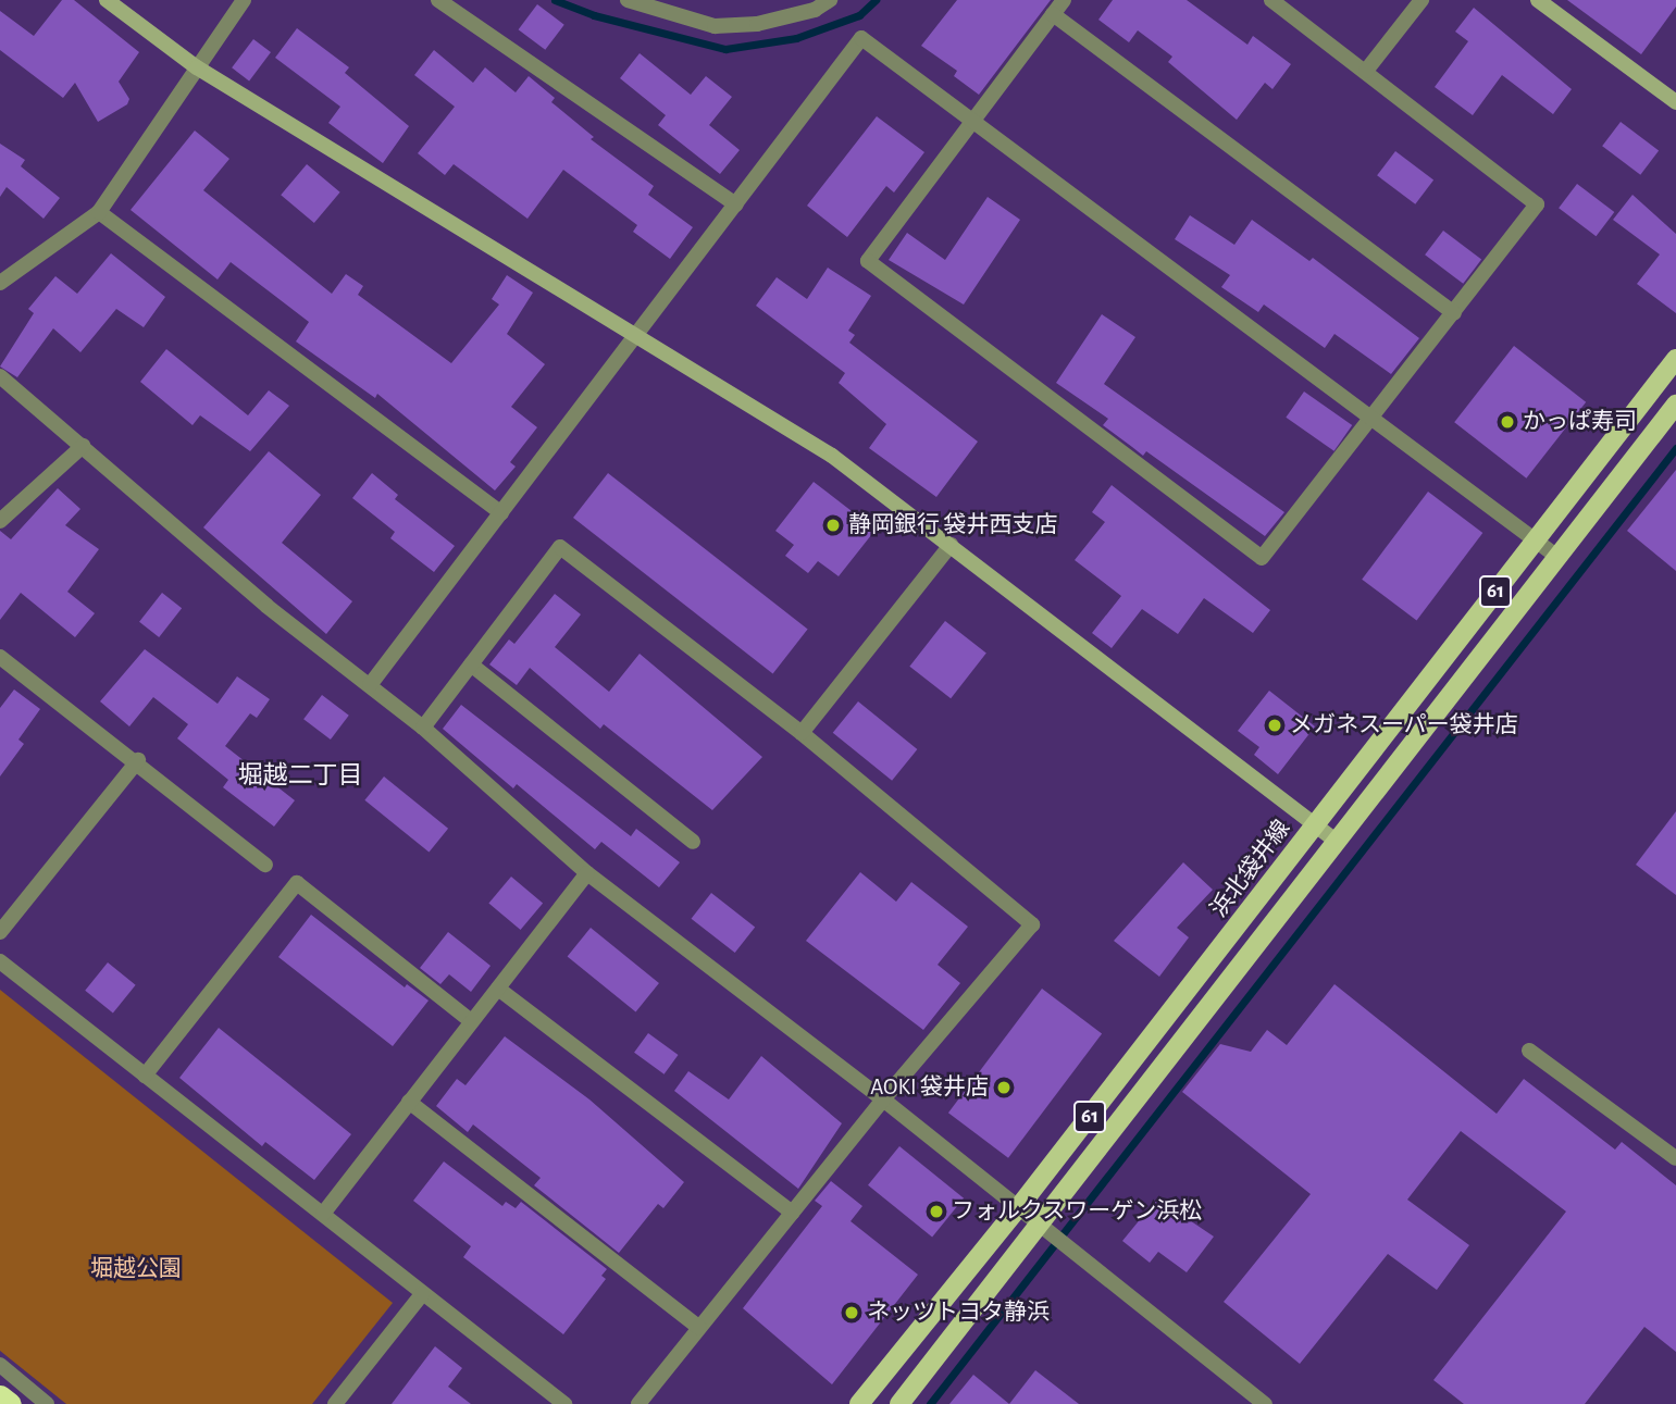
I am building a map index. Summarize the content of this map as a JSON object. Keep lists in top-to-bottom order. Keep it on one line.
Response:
{"streets":{"main road":["61","浜北袋井線"]},"districts":["堀越二丁目"],"parks":["堀越公園"],"places":["かっぱ寿司","静岡銀行 袋井西支店","メガネスーパー袋井店","AOKI 袋井店","フォルクスワーゲン浜松","ネッツトヨタ静浜"]}
